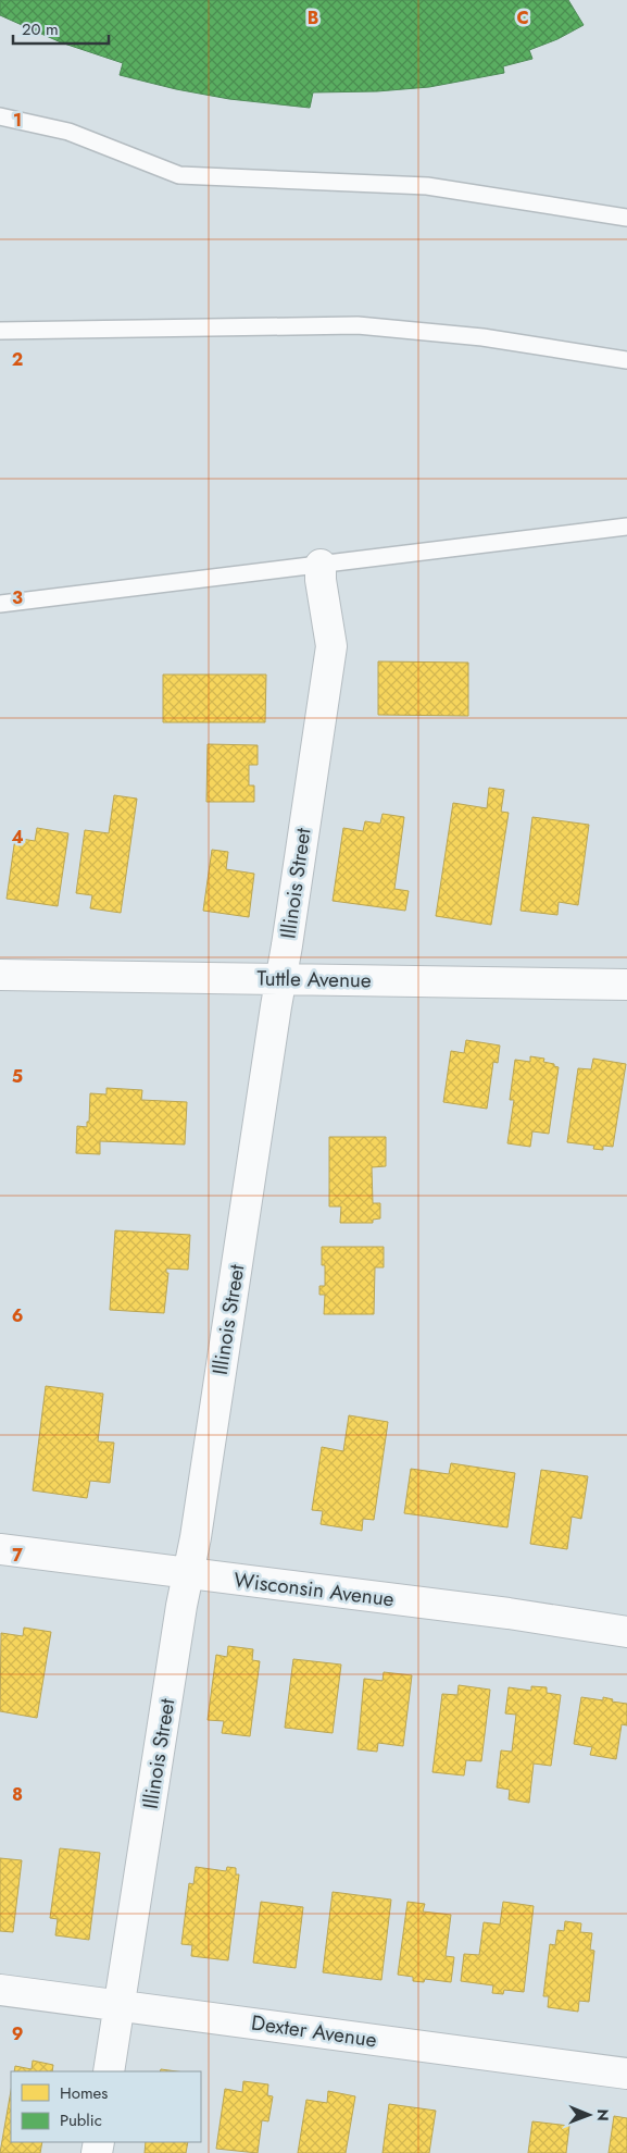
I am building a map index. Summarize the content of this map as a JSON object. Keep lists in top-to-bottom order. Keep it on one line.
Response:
{"streets":{"street":["Illinois Street","Tuttle Avenue","Wisconsin Avenue","Dexter Avenue"]},"crossings":[["Illinois Street","Tuttle Avenue"],["Illinois Street","Wisconsin Avenue"],["Illinois Street","Dexter Avenue"]],"legend":["Homes","Public"],"scale_bar":"20 m","north":"right","grid":{"columns":["B","C"],"rows":["1","2","3","4","5","6","7","8","9"]}}
